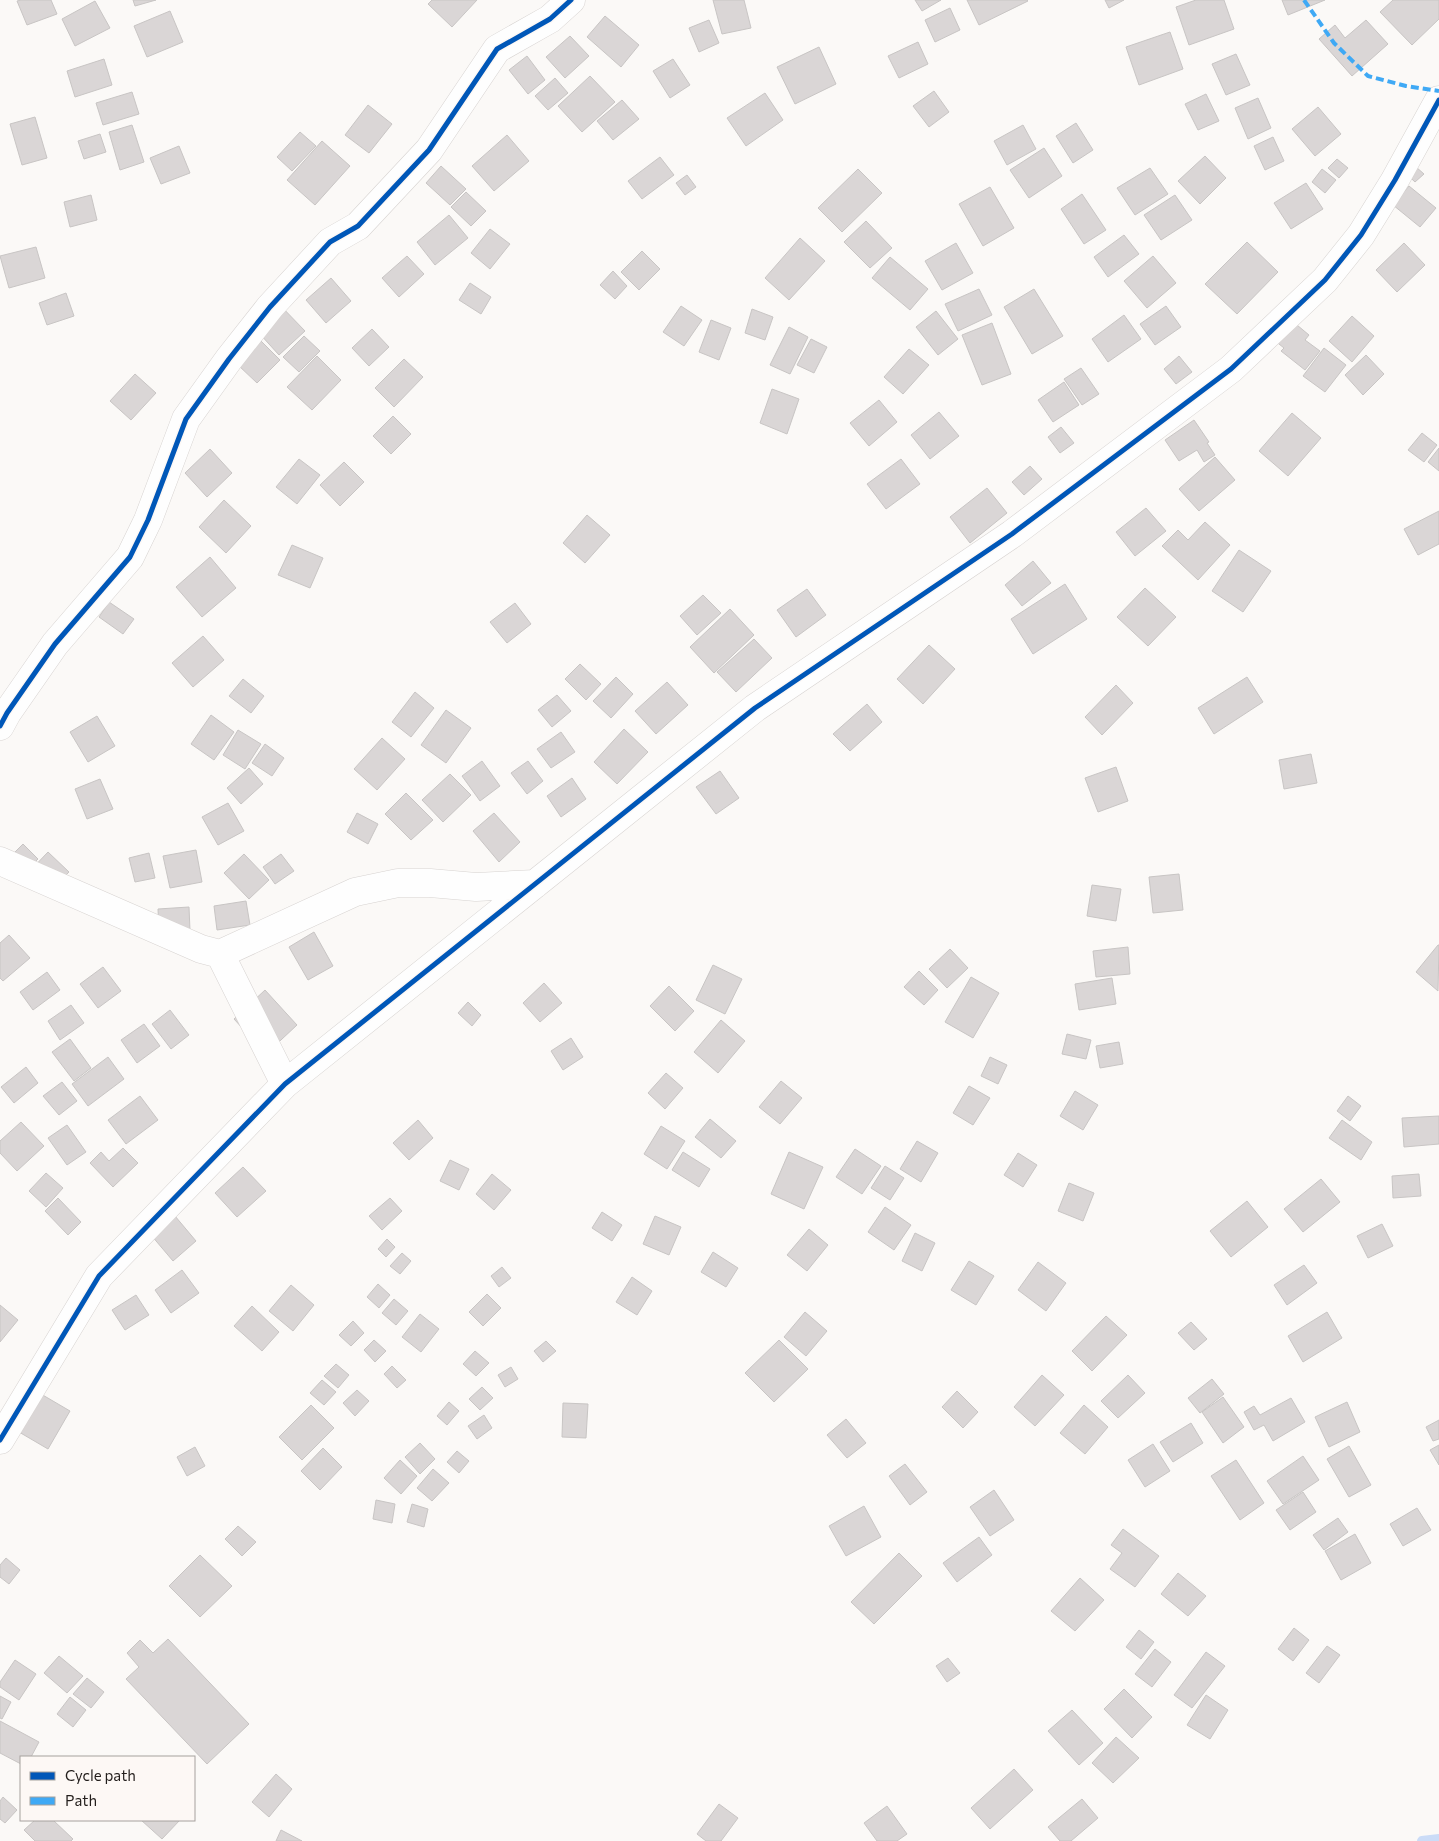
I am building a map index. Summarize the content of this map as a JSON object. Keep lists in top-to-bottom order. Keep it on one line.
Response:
{"legend":["Cycle path","Path"]}
